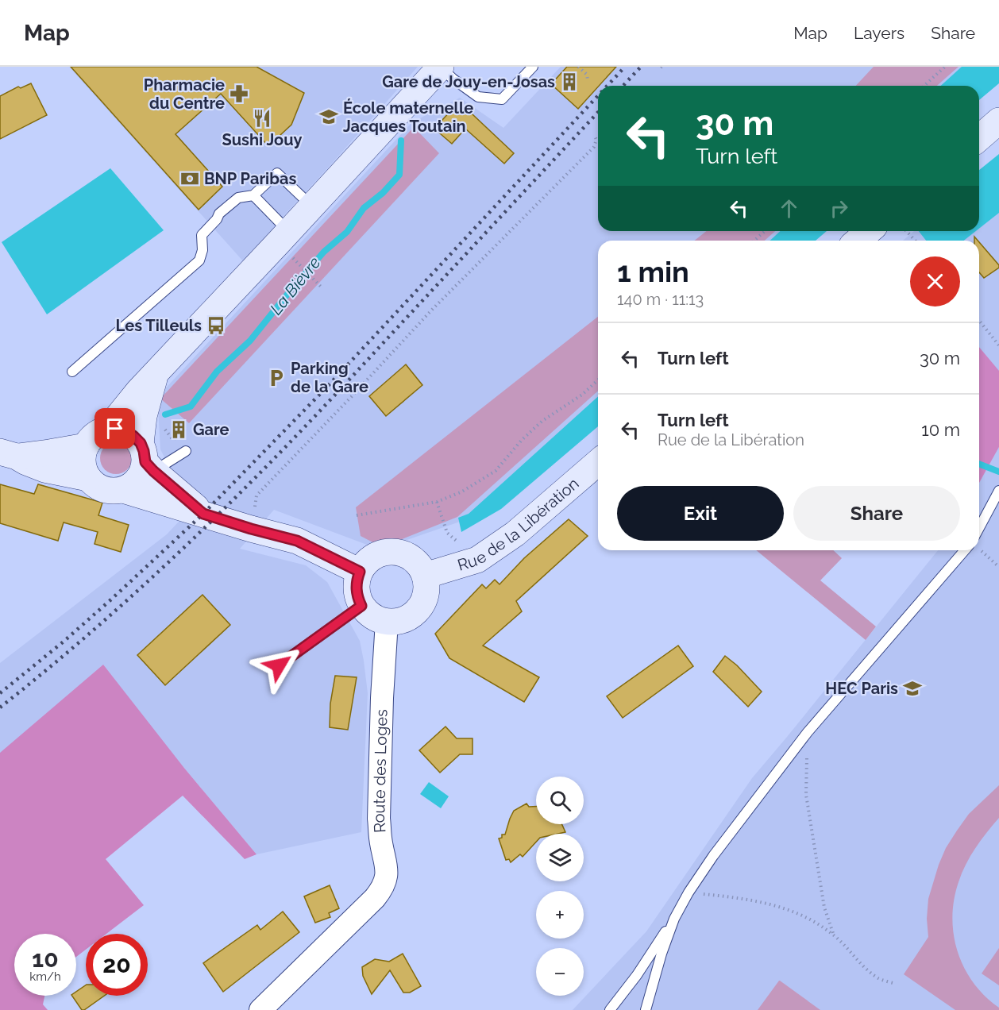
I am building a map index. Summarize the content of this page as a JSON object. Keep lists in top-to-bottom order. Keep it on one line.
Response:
{"streets":{"main road":["Rue de la Libération"],"street":["Route des Loges"]},"crossings":[["Rue de la Libération","Route des Loges"]],"water":["La Bièvre"],"places":{"building":["Gare de Jouy-en-Josas","Gare"],"pharmacy":["Pharmacie du Centre"],"school or university":["École maternelle Jacques Toutain","HEC Paris"],"restaurant":["Sushi Jouy"],"bank":["BNP Paribas"],"bus stop":["Les Tilleuls"],"parking":["Parking de la Gare"]},"page":{"header":"Map","nav":["Map","Layers","Share"],"turn":["30 m","Turn left"],"heading":["1 min","140 m · 11:13"],"list":[{"name":"Turn left","value":"30 m"},{"name":"Turn left","note":"Rue de la Libération","value":"10 m"}],"buttons":["Exit","Share"],"map_buttons":["+","−"],"speed":"10 km/h","limit":"20"}}
